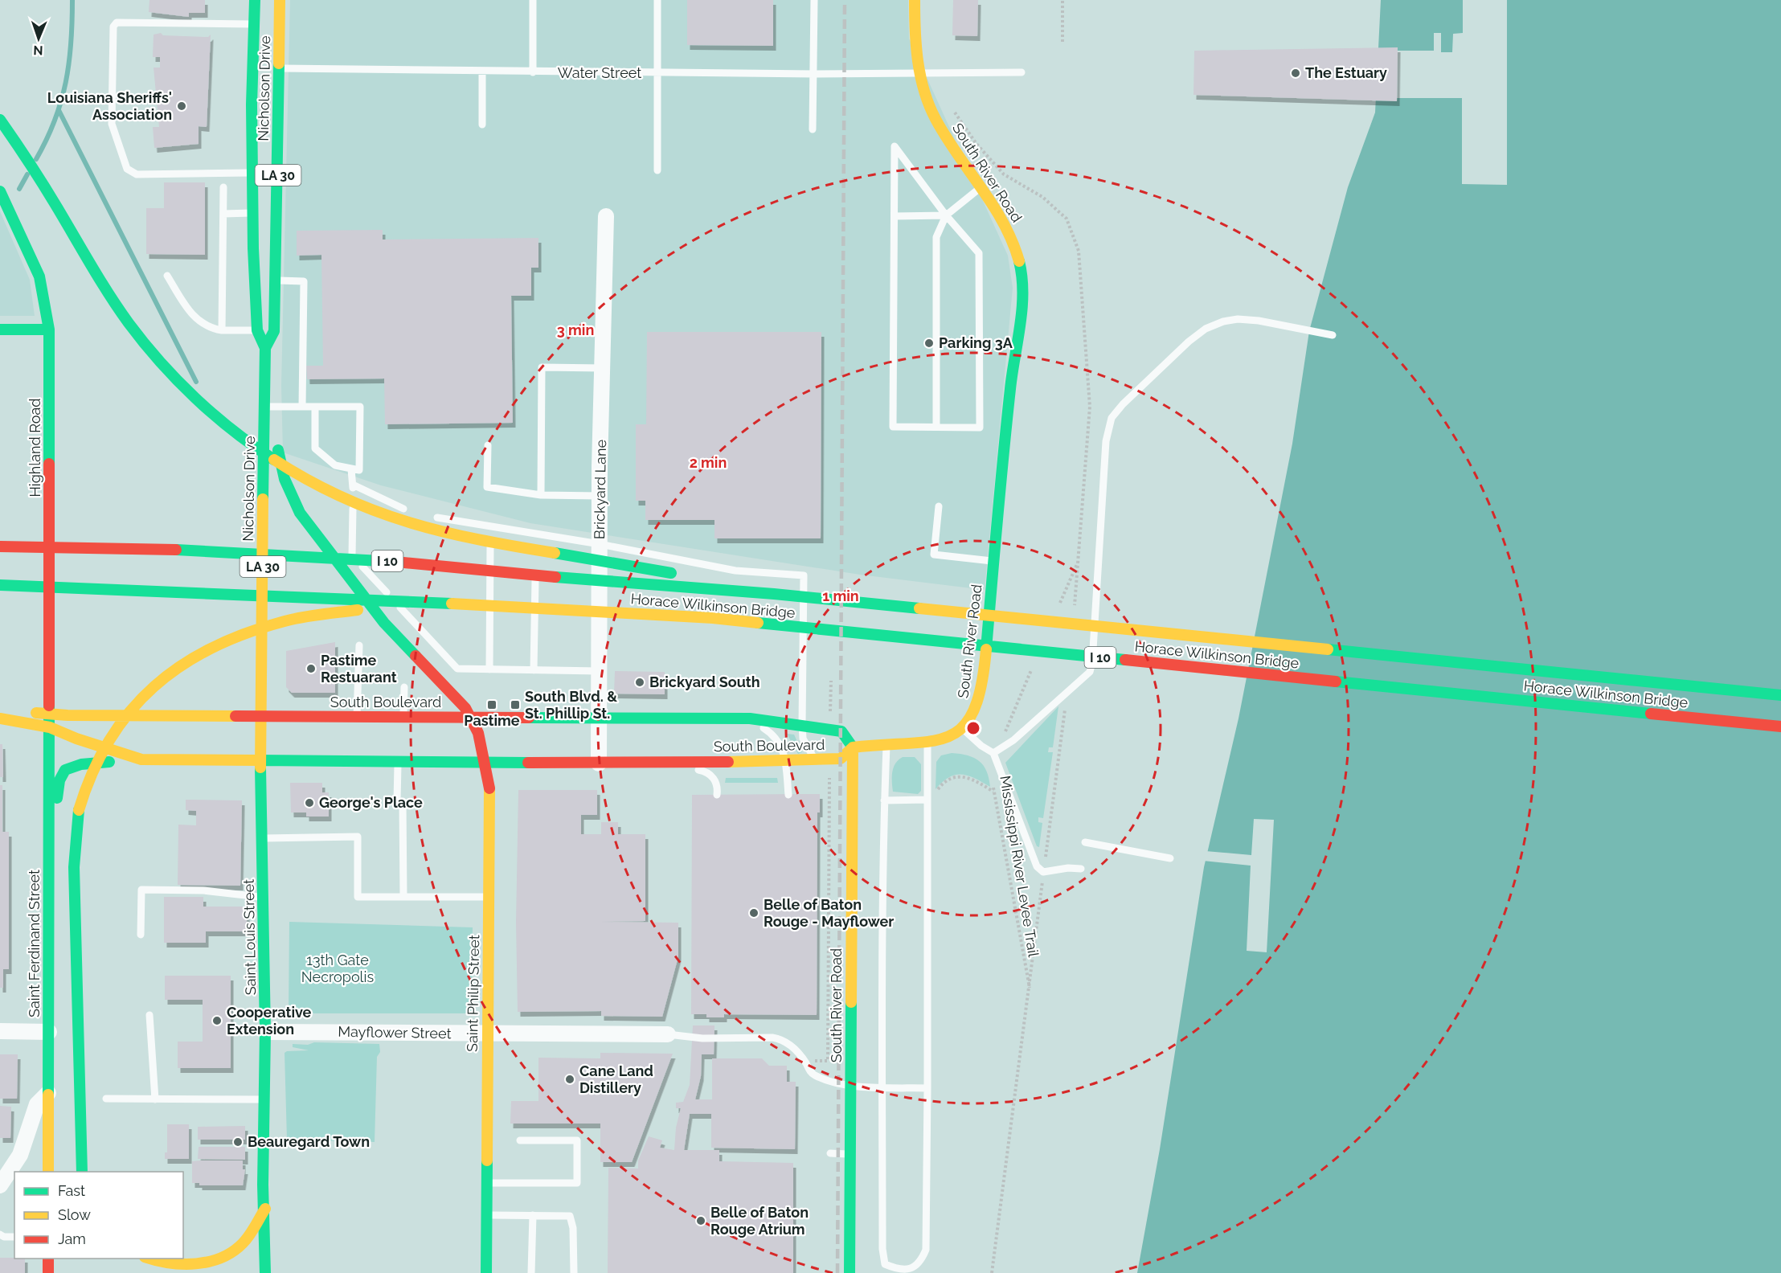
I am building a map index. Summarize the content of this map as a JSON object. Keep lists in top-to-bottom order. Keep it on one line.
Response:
{"streets":{"main road":["Nicholson Drive","South River Road","LA 30","Highland Road","I 10","Horace Wilkinson Bridge","South Boulevard","Saint Louis Street","Saint Ferdinand Street","Saint Philip Street"],"street":["Brickyard Lane","Mayflower Street"],"lane":["Water Street"],"path":["Mississippi River Levee Trail"]},"crossings":[["Water Street","Nicholson Drive"],["Water Street","South River Road"],["Nicholson Drive","South Boulevard"],["Nicholson Drive","Saint Louis Street"],["Nicholson Drive","Saint Philip Street"],["South River Road","South Boulevard"],["Highland Road","South Boulevard"],["Highland Road","Saint Ferdinand Street"],["Brickyard Lane","South Boulevard"],["I 10","Horace Wilkinson Bridge"],["South Boulevard","Saint Louis Street"],["South Boulevard","Saint Ferdinand Street"],["South Boulevard","Saint Philip Street"],["Saint Louis Street","Mayflower Street"],["Saint Philip Street","Mayflower Street"]],"parks":["13th Gate Necropolis"],"places":{"other":["The Estuary","Louisiana Sheriffs' Association","Parking 3A","Pastime Restuarant","Brickyard South","George's Place","Belle of Baton Rouge - Mayflower","Cooperative Extension","Cane Land Distillery","Beauregard Town","Belle of Baton Rouge Atrium"],"transit":["Pastime","South Blvd. & St. Phillip St."]},"legend":["Fast","Slow","Jam"],"north":"bottom","rings":["3 min","2 min","1 min"]}
